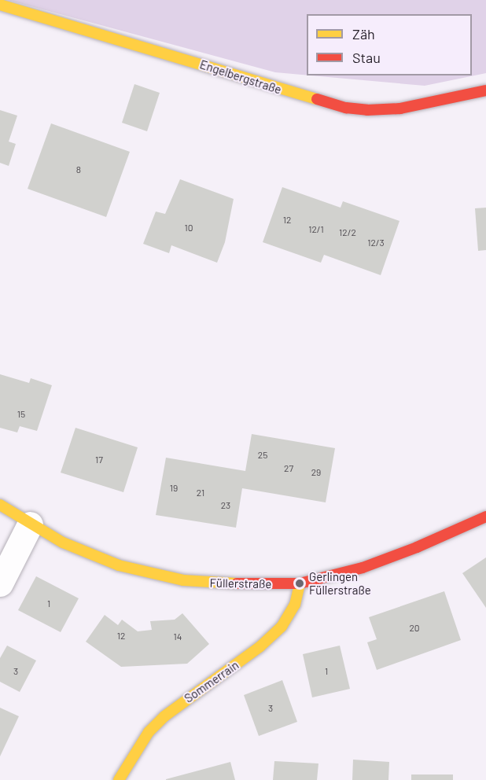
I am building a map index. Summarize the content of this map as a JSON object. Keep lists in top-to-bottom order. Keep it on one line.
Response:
{"streets":{"street":["Engelbergstraße","Füllerstraße","Sommerrain"]},"crossings":[["Füllerstraße","Sommerrain"]],"places":["Gerlingen Füllerstraße"],"house_numbers":["8","12","10","12/1","12/2","12/3","15","25","17","27","29","19","21","23","1","20","12","14","3","1","3"],"legend":["Zäh","Stau"]}
